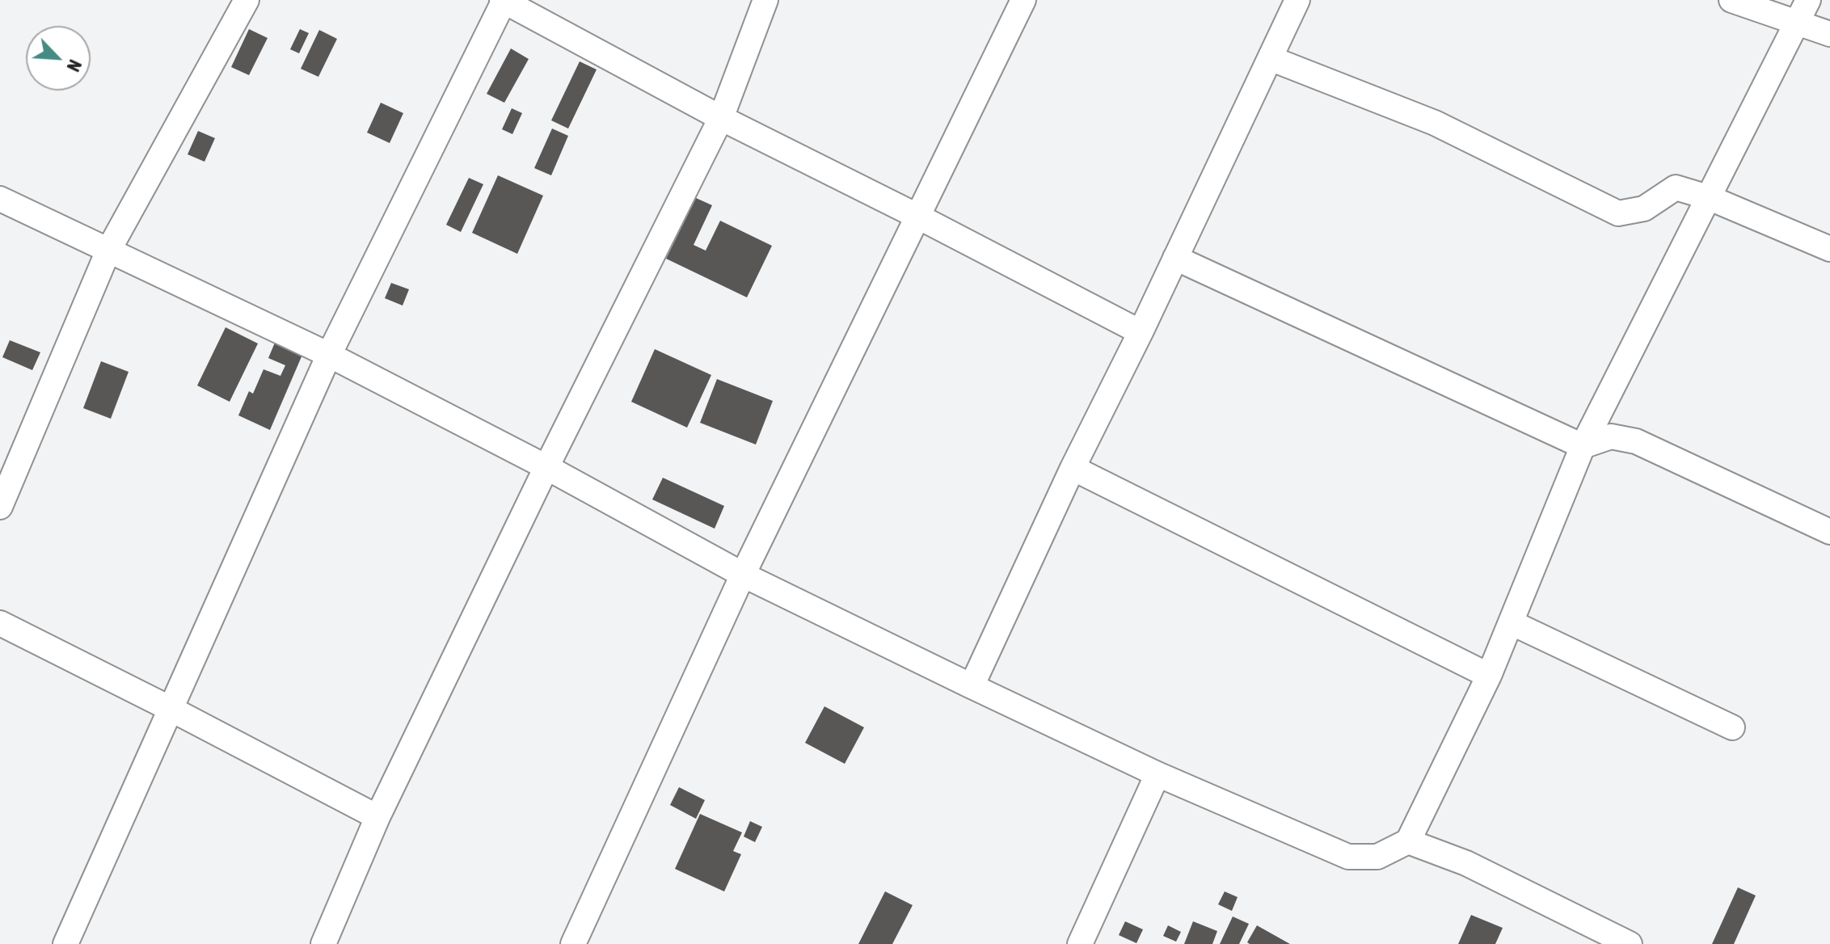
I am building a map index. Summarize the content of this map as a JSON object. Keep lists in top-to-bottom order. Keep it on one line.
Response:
{"north":"bottom right"}
